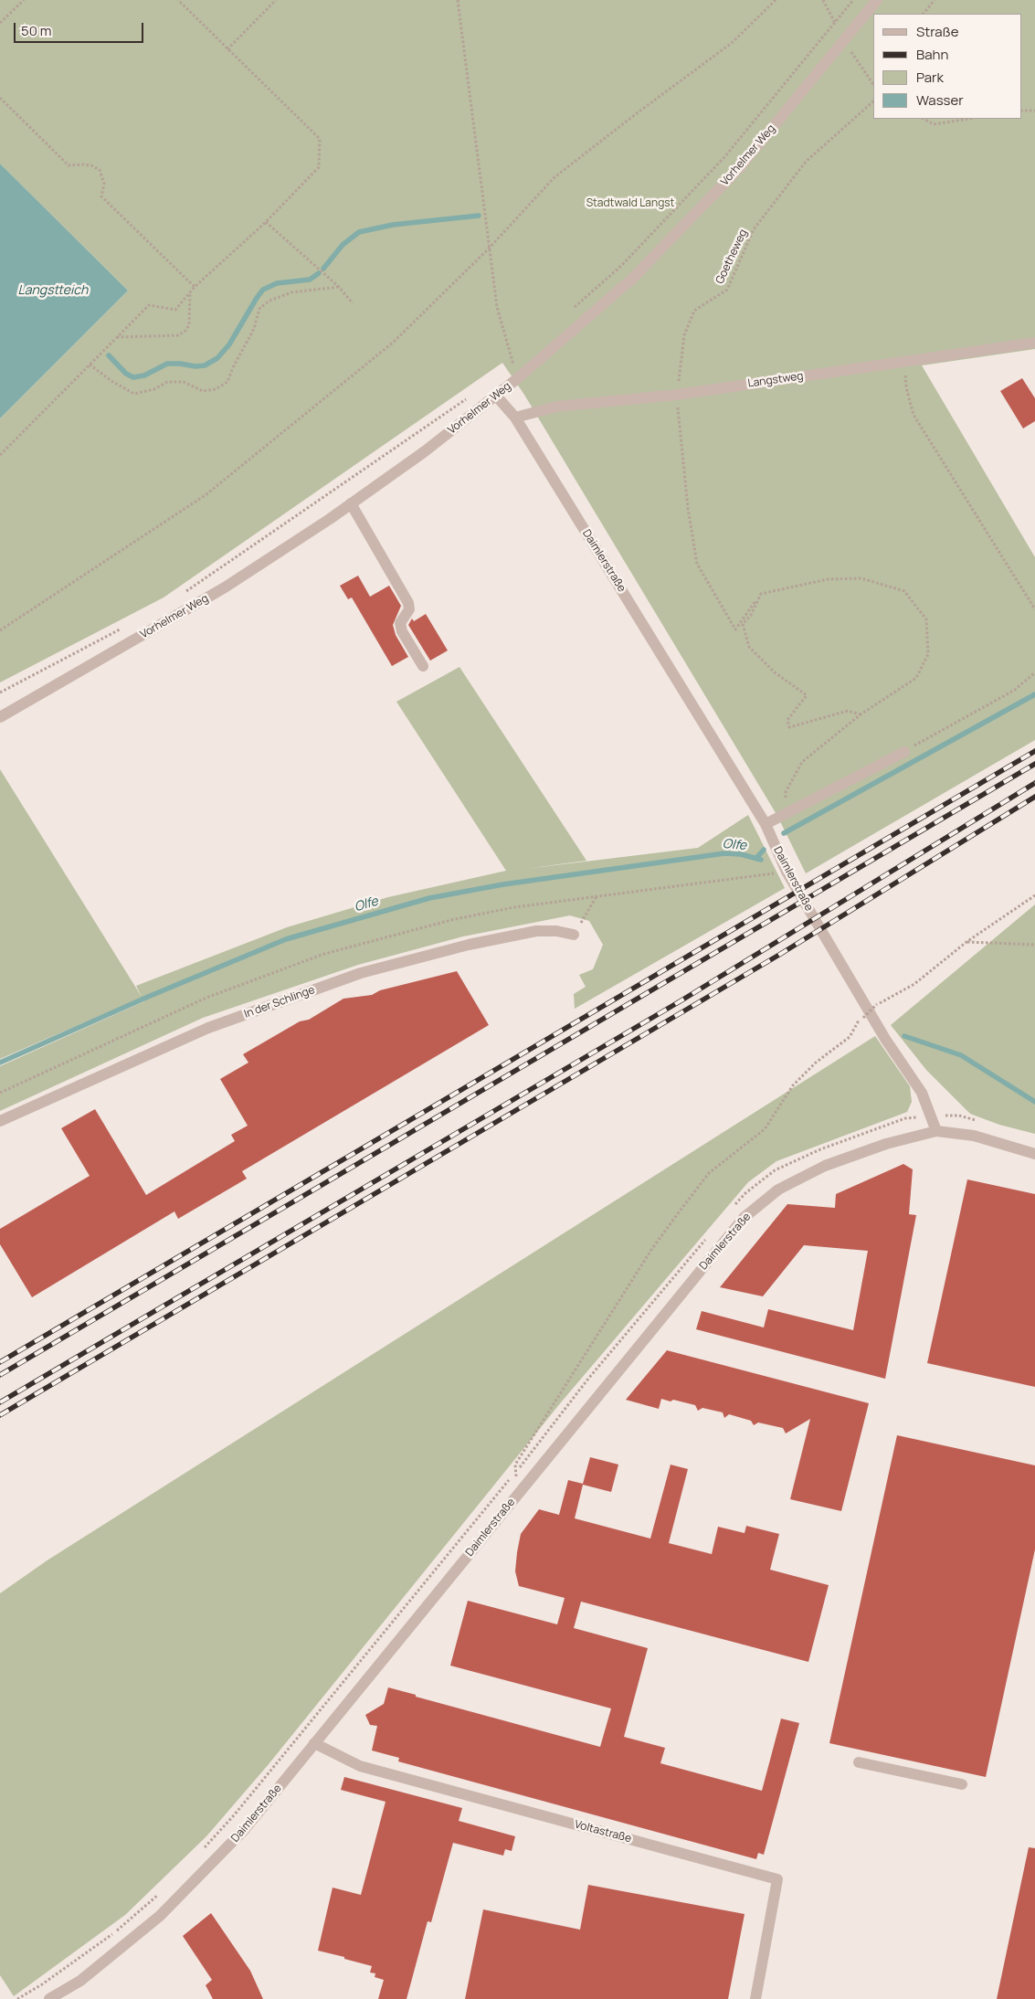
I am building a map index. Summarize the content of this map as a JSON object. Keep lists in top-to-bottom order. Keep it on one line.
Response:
{"streets":{"street":["Vorhelmer Weg","Langstweg","Daimlerstraße","In der Schlinge","Voltastraße"],"path":["Goetheweg"]},"crossings":[["Vorhelmer Weg","Daimlerstraße"],["Goetheweg","Langstweg"],["Langstweg","Daimlerstraße"],["Daimlerstraße","Voltastraße"]],"water":["Langstteich","Olfe"],"parks":["Stadtwald Langst"],"legend":["Straße","Bahn","Park","Wasser"],"scale_bar":"50 m"}
